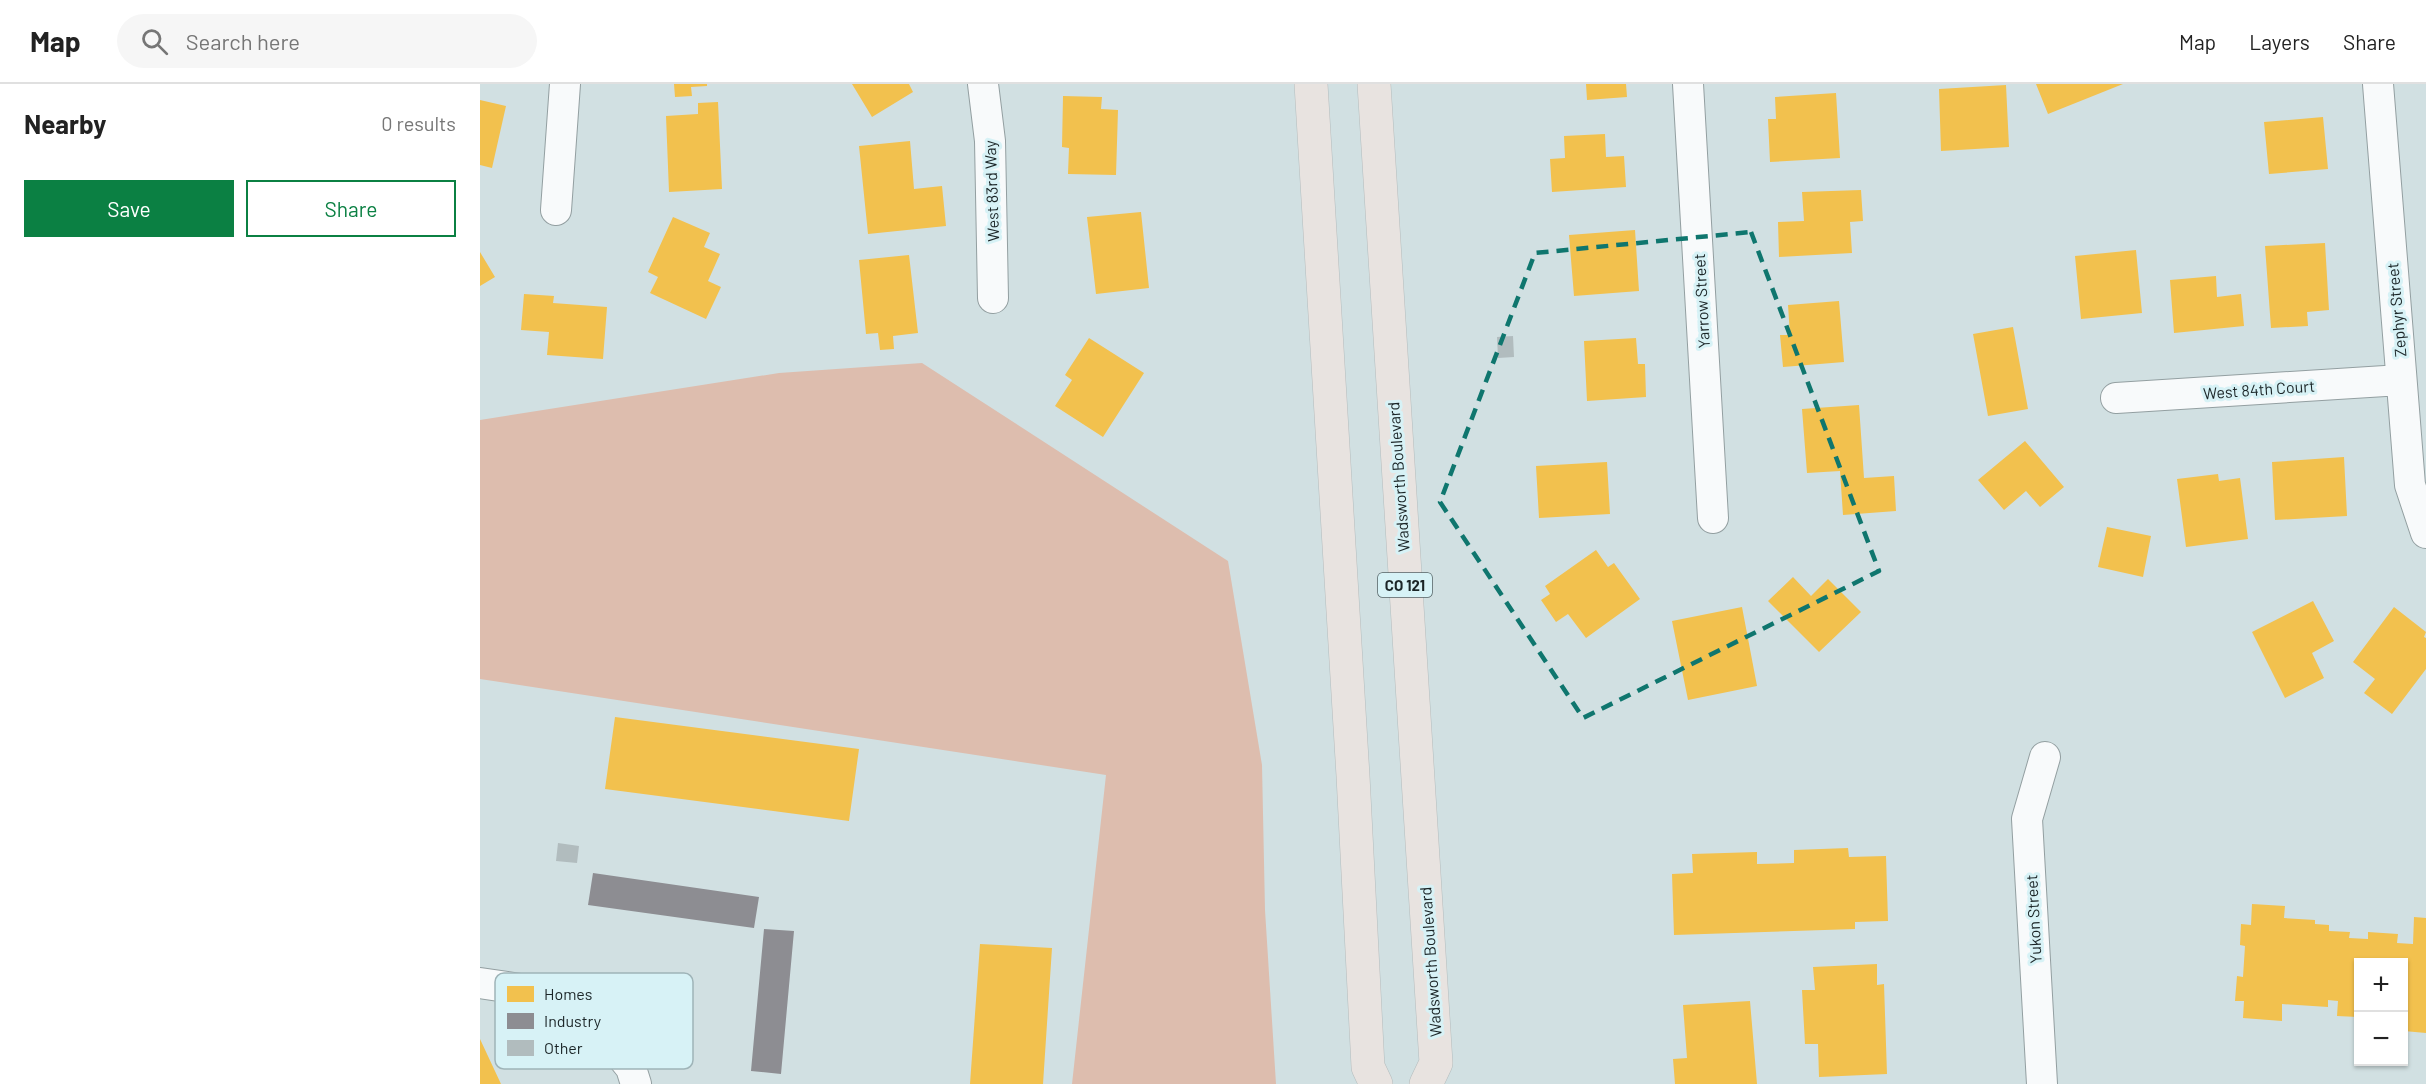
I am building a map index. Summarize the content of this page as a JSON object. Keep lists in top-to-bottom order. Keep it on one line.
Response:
{"streets":{"main road":["Wadsworth Boulevard","CO 121"],"street":["West 83rd Way","Yarrow Street","Zephyr Street","West 84th Court","Yukon Street"]},"crossings":[["Zephyr Street","West 84th Court"]],"legend":["Homes","Industry","Other"],"page":{"header":"Map","search":"Search here","nav":["Map","Layers","Share"],"heading":["Nearby","0 results"],"buttons":["Save","Share"],"map_buttons":["+","−"]}}
